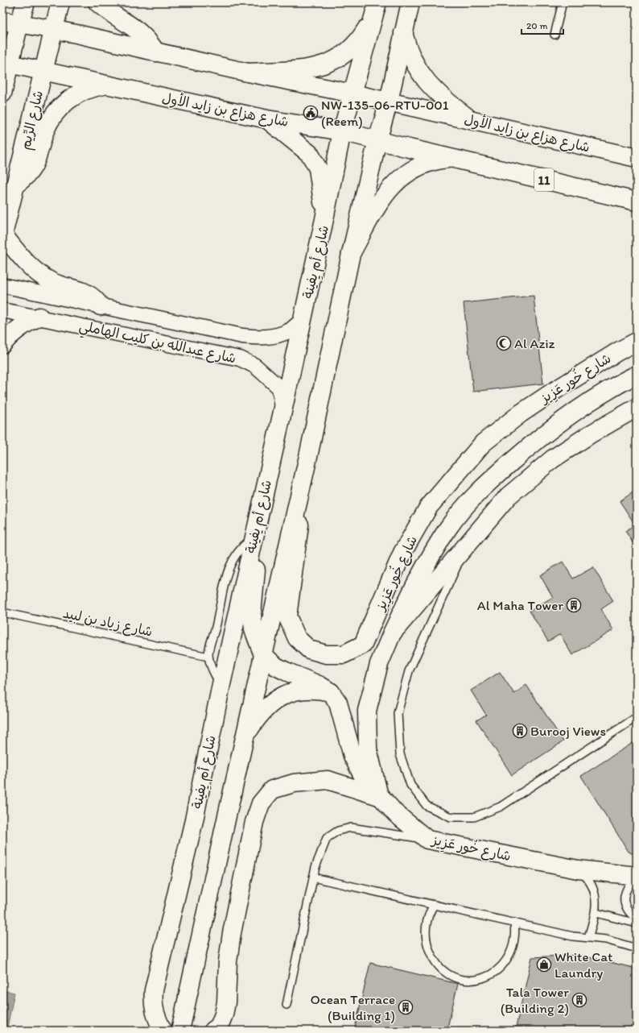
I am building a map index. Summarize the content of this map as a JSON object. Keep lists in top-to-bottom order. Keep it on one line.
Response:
{"streets":{"main road":["شارع هزاع بن زايد الأول","شارع الرِّيم","11","شارع أم يِفينة","شارع خُور عَزِيز"],"street":["شارع عبدالله بن كليب الهاملي"],"lane":["شارع زياد بن لبيد"]},"crossings":[["شارع هزاع بن زايد الأول","شارع الرِّيم"],["شارع هزاع بن زايد الأول","شارع أم يِفينة"],["شارع أم يِفينة","شارع عبدالله بن كليب الهاملي"]],"places":{"public building":["NW-135-06-RTU-001 (Reem)"],"mosque":["Al Aziz"],"building":["Al Maha Tower","Burooj Views","Tala Tower (Building 2)","Ocean Terrace (Building 1)"],"shop":["White Cat Laundry"]},"scale_bar":"20 m"}
